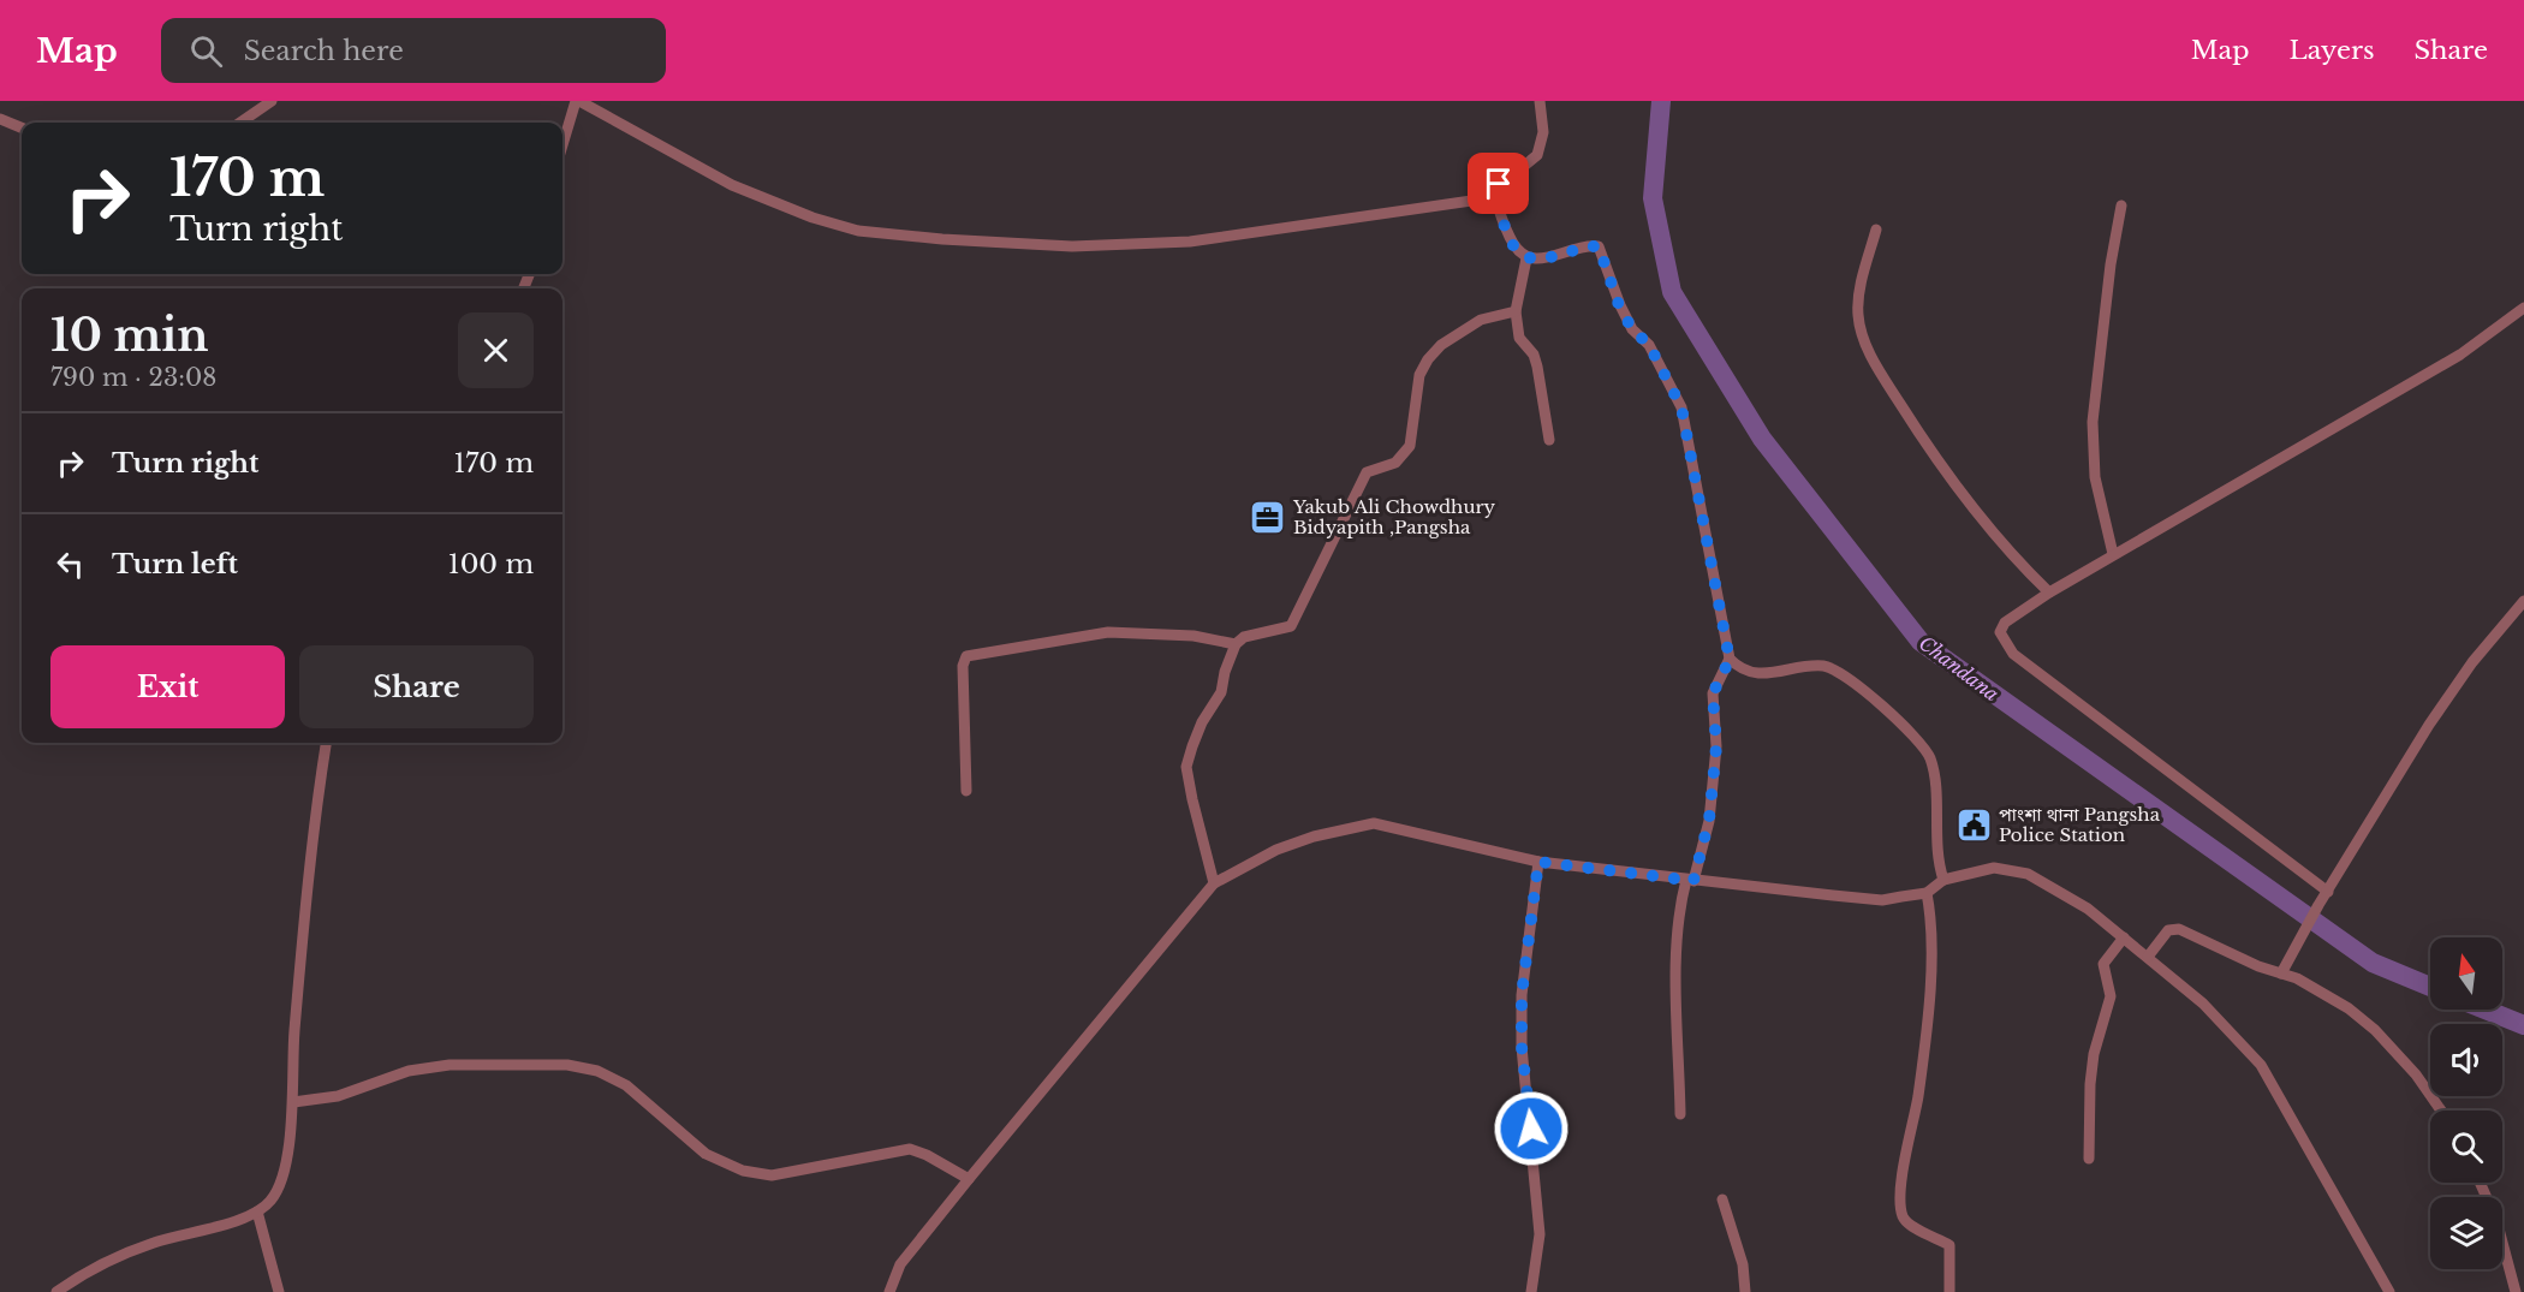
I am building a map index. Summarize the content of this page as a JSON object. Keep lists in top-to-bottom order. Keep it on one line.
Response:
{"water":["Chandana"],"places":{"office":["Yakub Ali Chowdhury Bidyapith ,Pangsha"],"public building":["পাংশা থানা Pangsha Police Station"]},"north":"top","page":{"header":"Map","search":"Search here","nav":["Map","Layers","Share"],"turn":["170 m","Turn right"],"heading":["10 min","790 m · 23:08"],"list":[{"name":"Turn right","value":"170 m"},{"name":"Turn left","value":"100 m"}],"buttons":["Exit","Share"]}}
